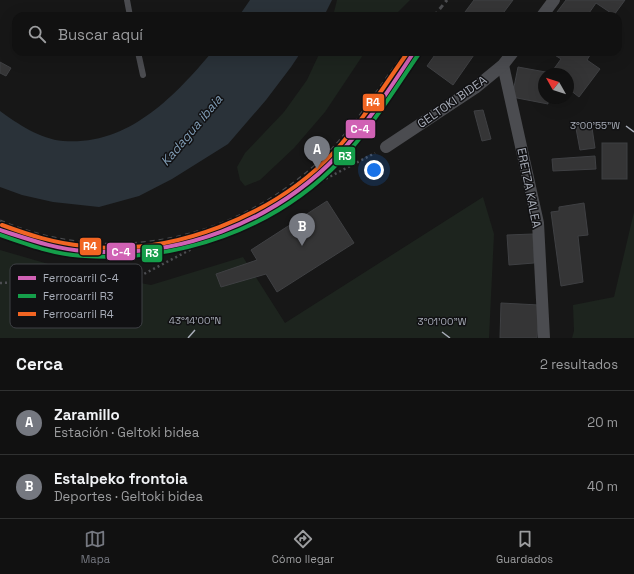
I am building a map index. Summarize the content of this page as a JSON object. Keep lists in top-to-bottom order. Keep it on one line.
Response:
{"streets":{"street":["GELTOKI BIDEA","ERETZA KALEA"]},"crossings":[["GELTOKI BIDEA","ERETZA KALEA"]],"water":["Kadagua ibaia"],"lines":["rail line C-4","rail line R3","rail line R4"],"legend":["Ferrocarril C-4","Ferrocarril R3","Ferrocarril R4"],"north":"top left","page":{"search":"Buscar aquí","pins":["A","B"],"heading":["Cerca","2 resultados"],"list":[{"mark":"A","name":"Zaramillo","note":"Estación · Geltoki bidea","value":"20 m"},{"mark":"B","name":"Estalpeko frontoia","note":"Deportes · Geltoki bidea","value":"40 m"}],"nav":["Mapa","Cómo llegar","Guardados"]},"coordinates":["3°00'55\"W","43°14'00\"N","3°01'00\"W"]}
